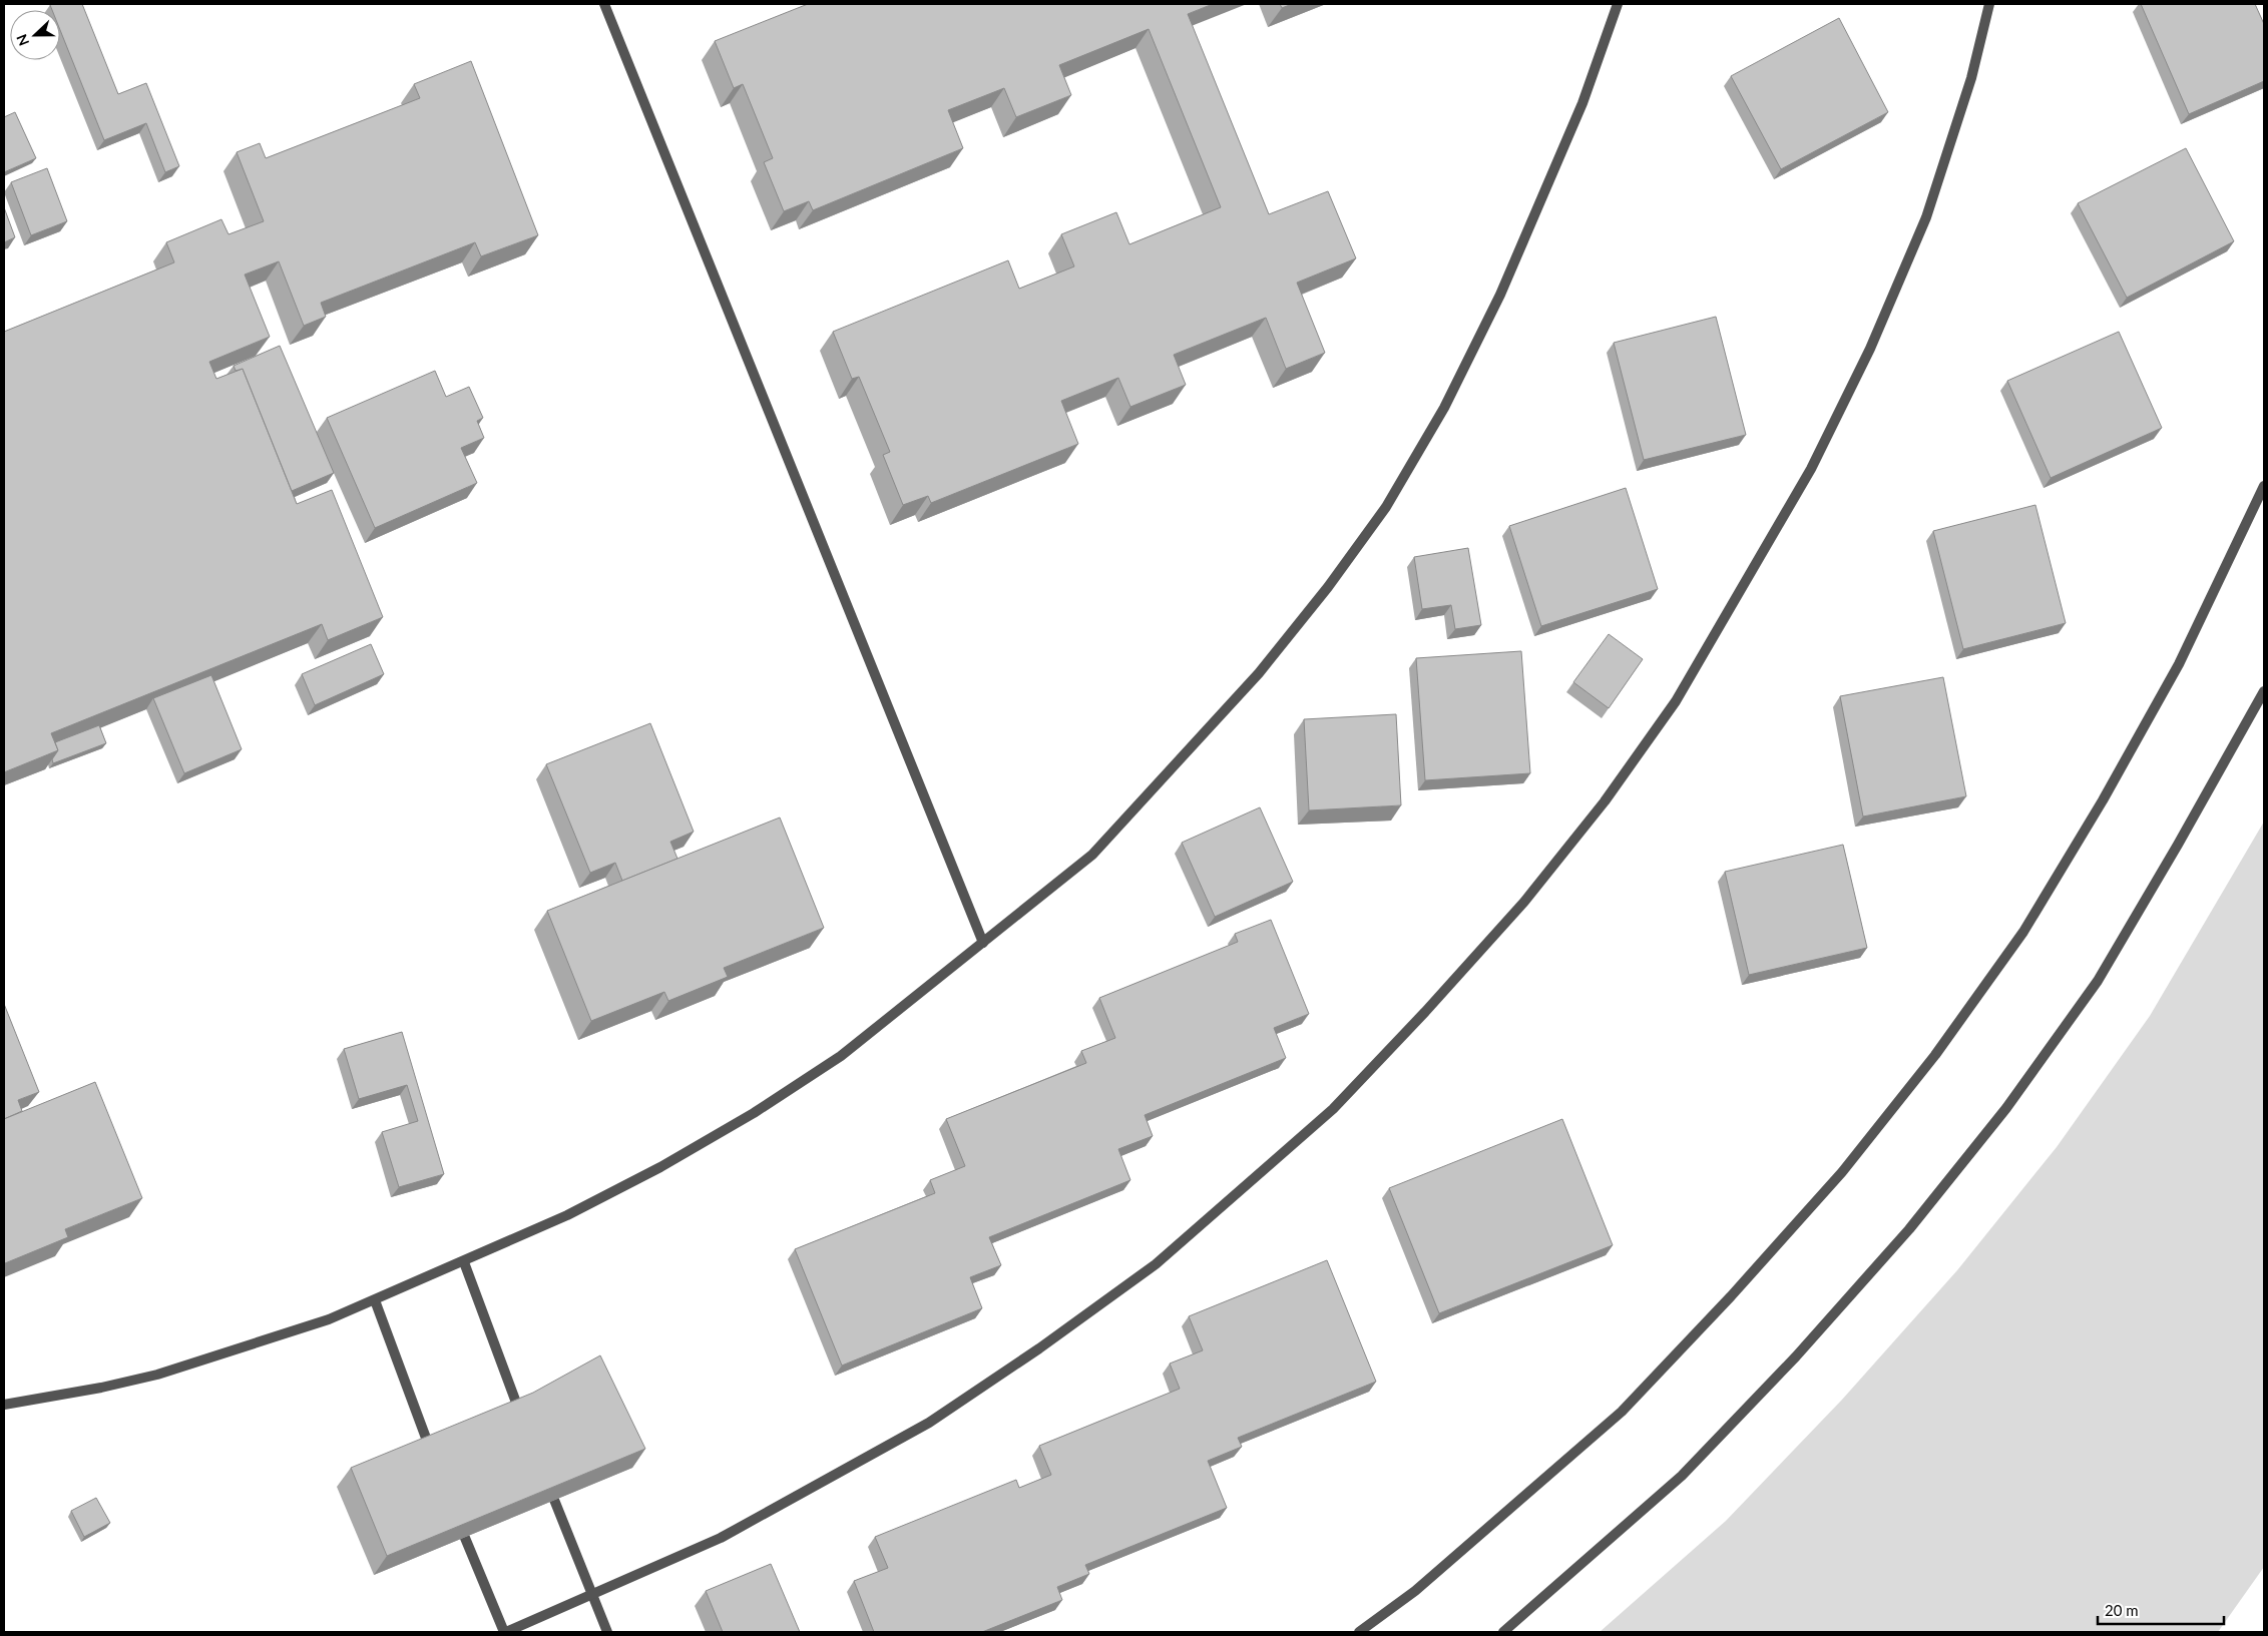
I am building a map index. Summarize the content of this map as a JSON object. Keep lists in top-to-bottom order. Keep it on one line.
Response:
{"scale_bar":"20 m","north":"left"}
